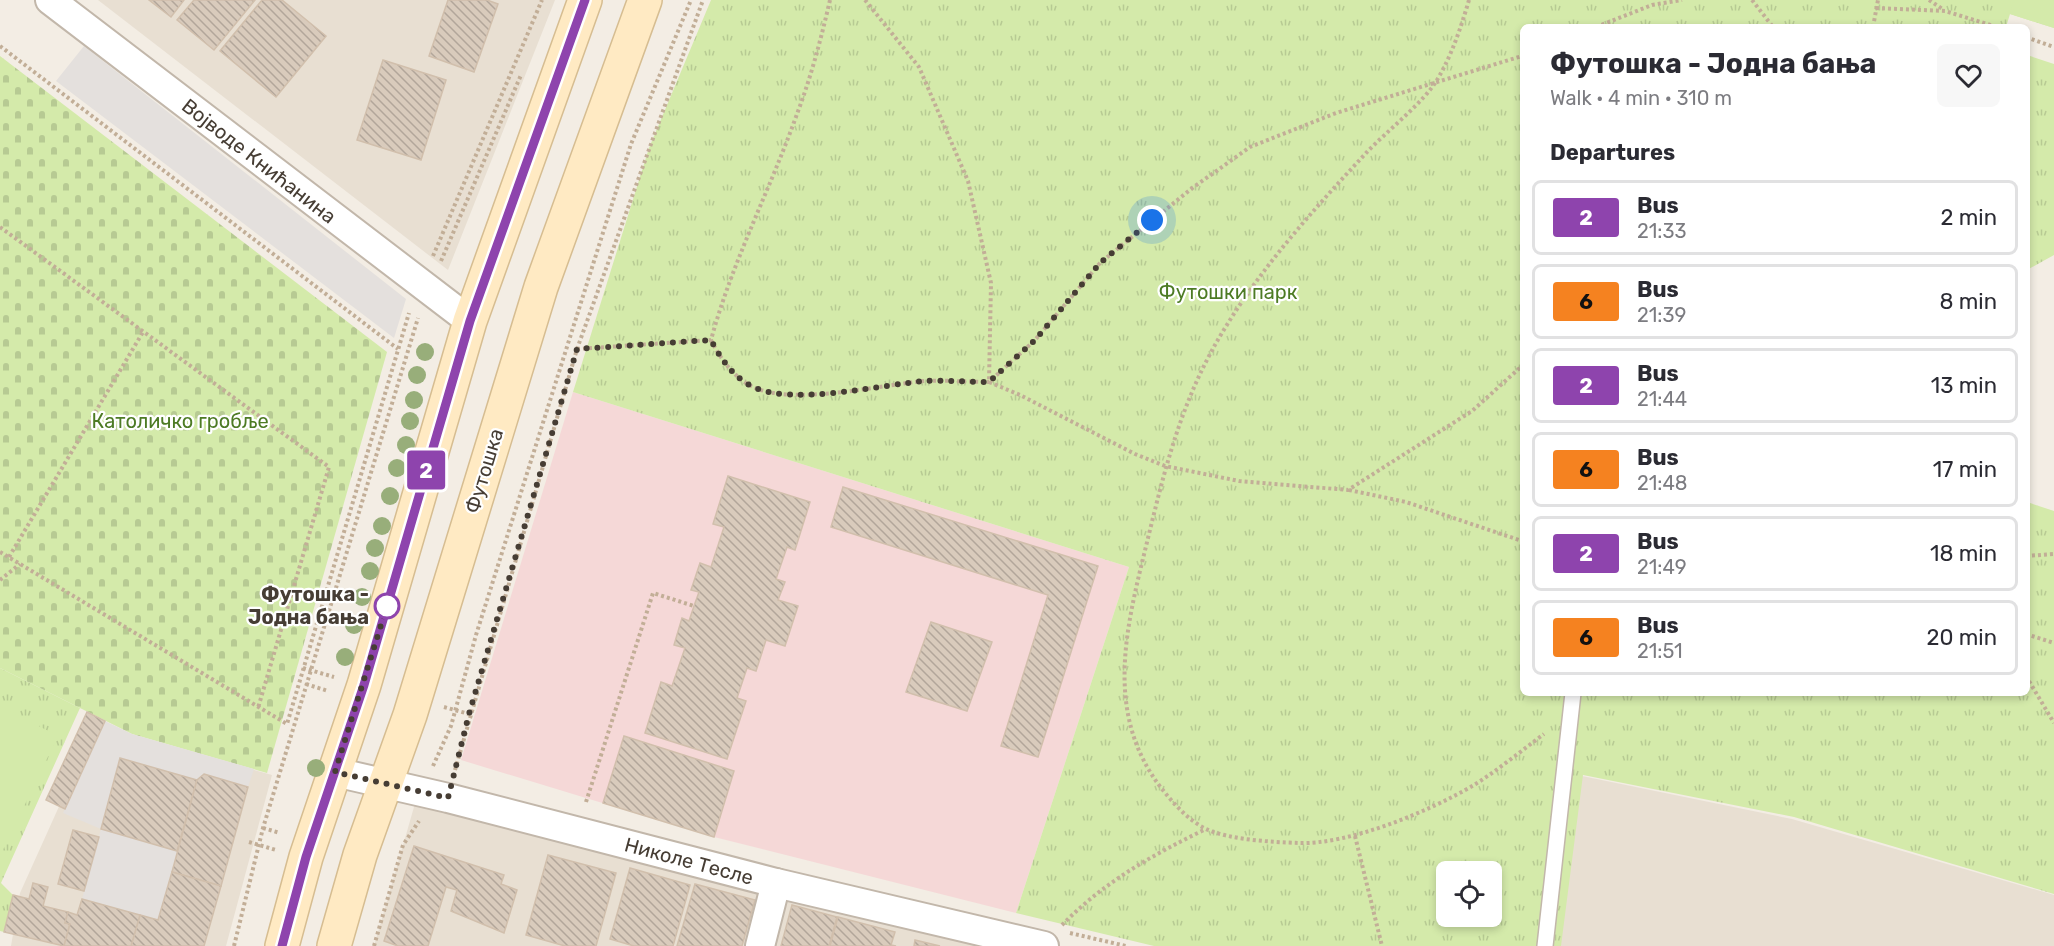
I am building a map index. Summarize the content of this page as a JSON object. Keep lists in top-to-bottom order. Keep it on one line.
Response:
{"streets":{"main road":["Футошка"],"street":["Војводе Книћанина","Николе Тесле"]},"crossings":[["Футошка","Николе Тесле"]],"parks":["Футошки парк","Католичко гробље"],"places":["Футошка - Јодна бања"],"lines":["bus line 2"],"page":{"on_map":"2","heading":[["Футошка - Јодна бања","Walk · 4 min · 310 m"],"Departures"],"list":[{"mark":"2","name":"Bus","note":"21:33","value":"2 min"},{"mark":"6","name":"Bus","note":"21:39","value":"8 min"},{"mark":"2","name":"Bus","note":"21:44","value":"13 min"},{"mark":"6","name":"Bus","note":"21:48","value":"17 min"},{"mark":"2","name":"Bus","note":"21:49","value":"18 min"},{"mark":"6","name":"Bus","note":"21:51","value":"20 min"}]}}
